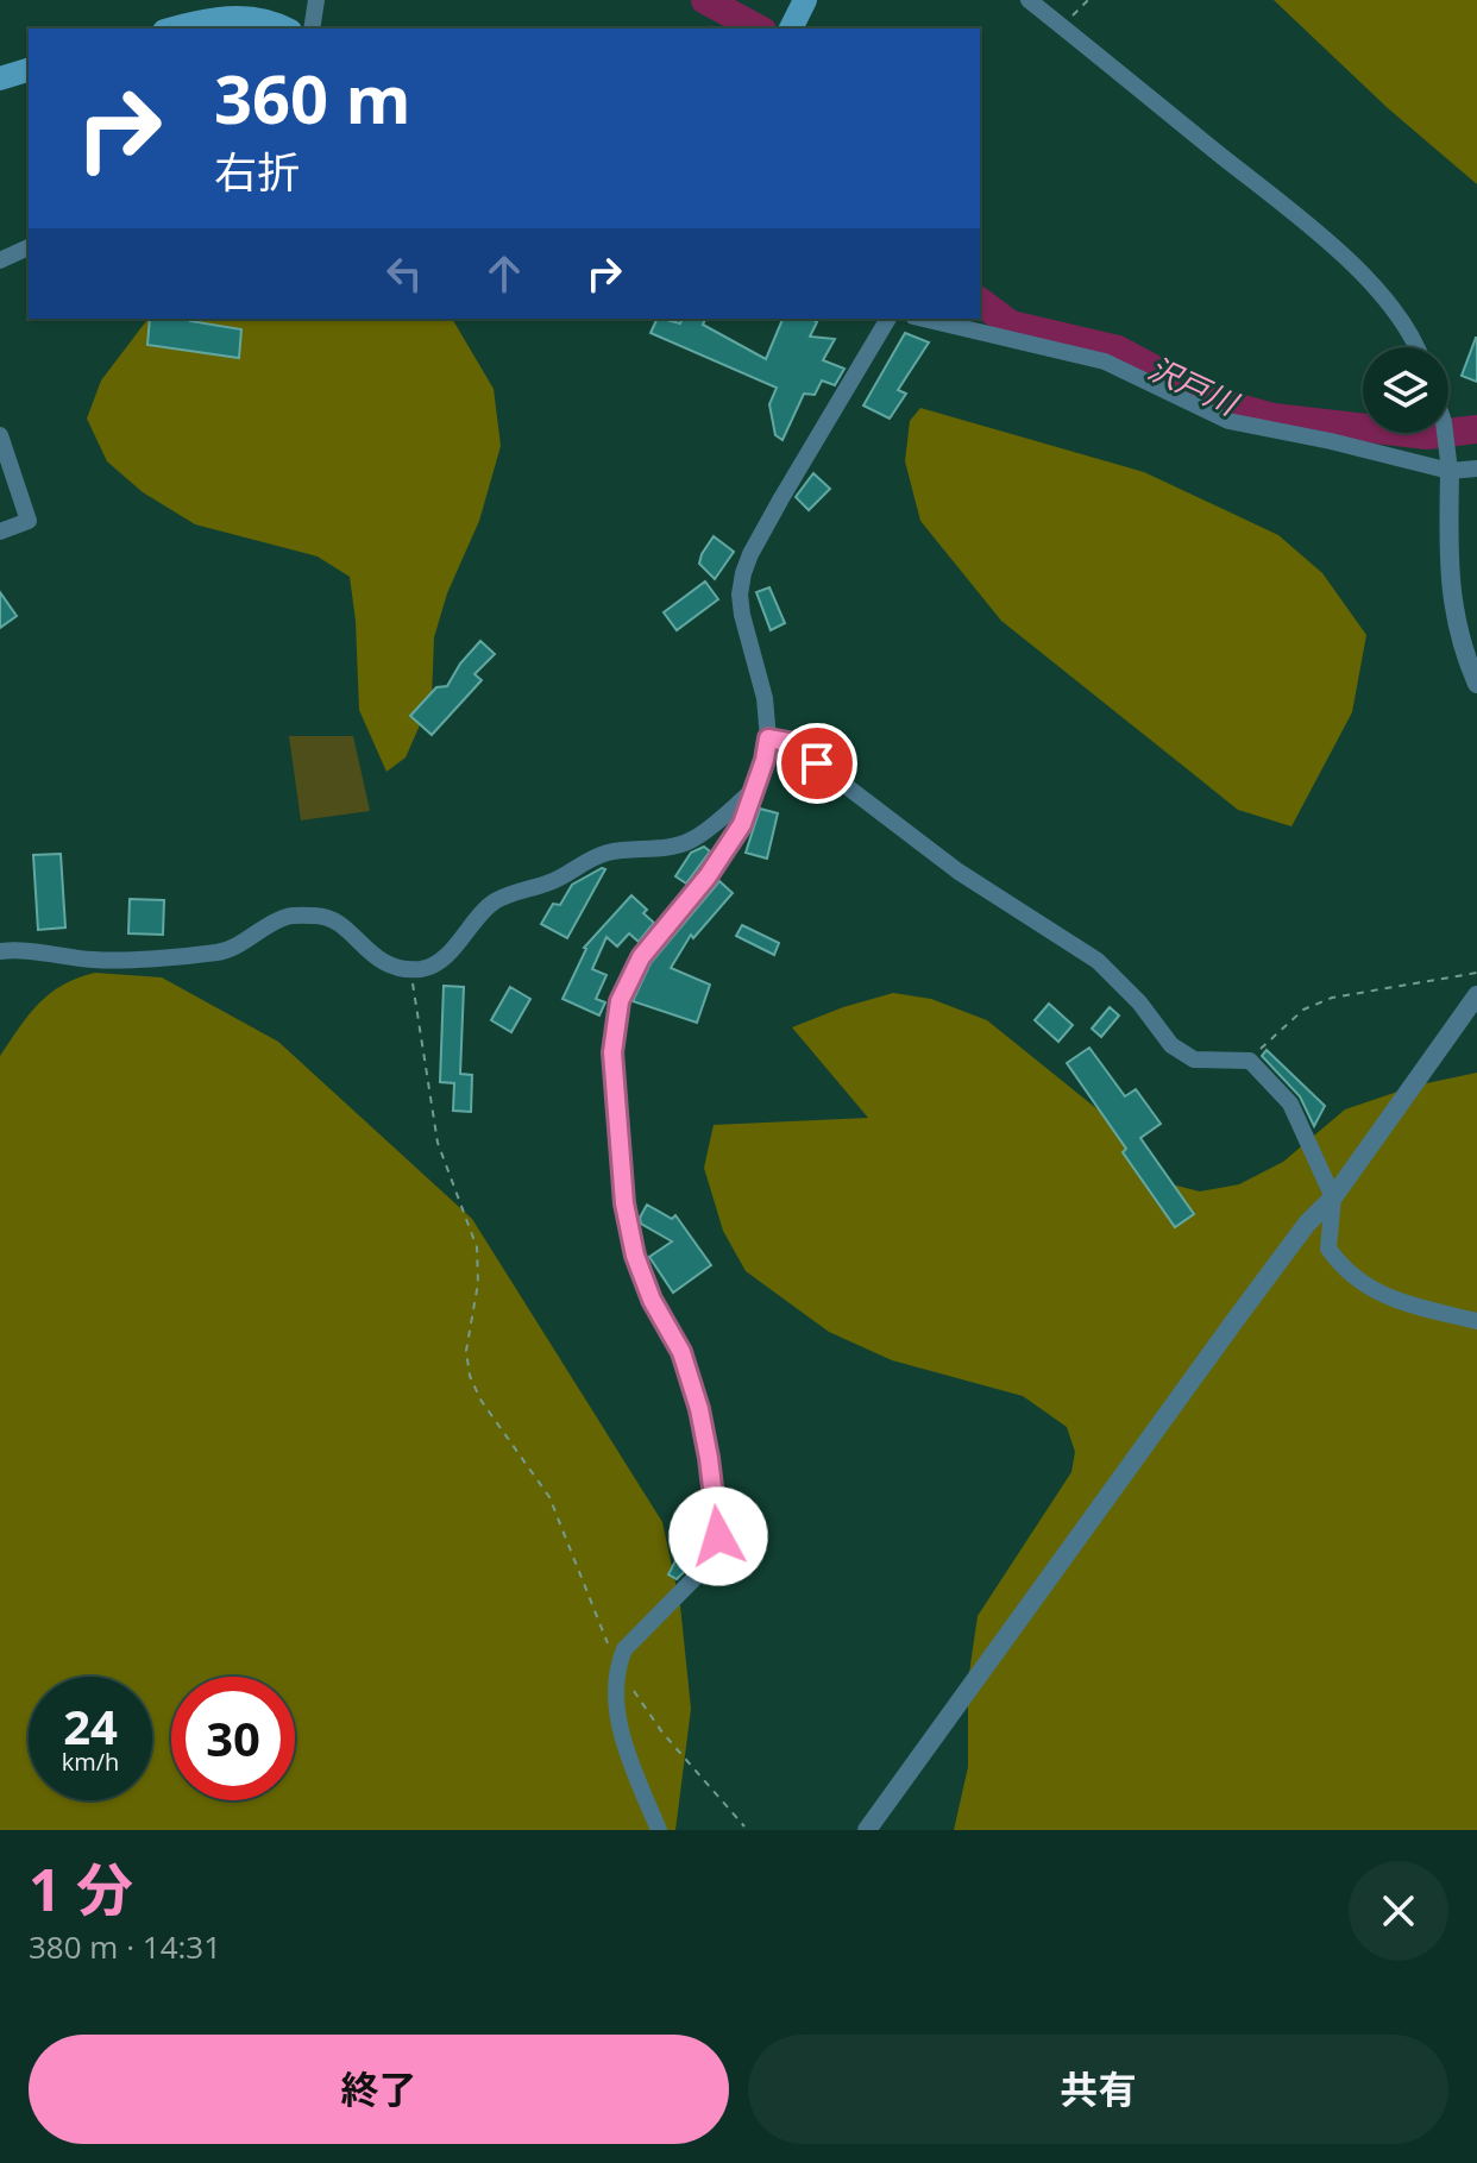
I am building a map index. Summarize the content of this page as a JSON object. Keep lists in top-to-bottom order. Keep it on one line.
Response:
{"water":["沢戸川"],"page":{"turn":["360 m","右折"],"speed":"24 km/h","limit":"30","heading":["1 分","380 m · 14:31"],"buttons":["終了","共有"]}}
